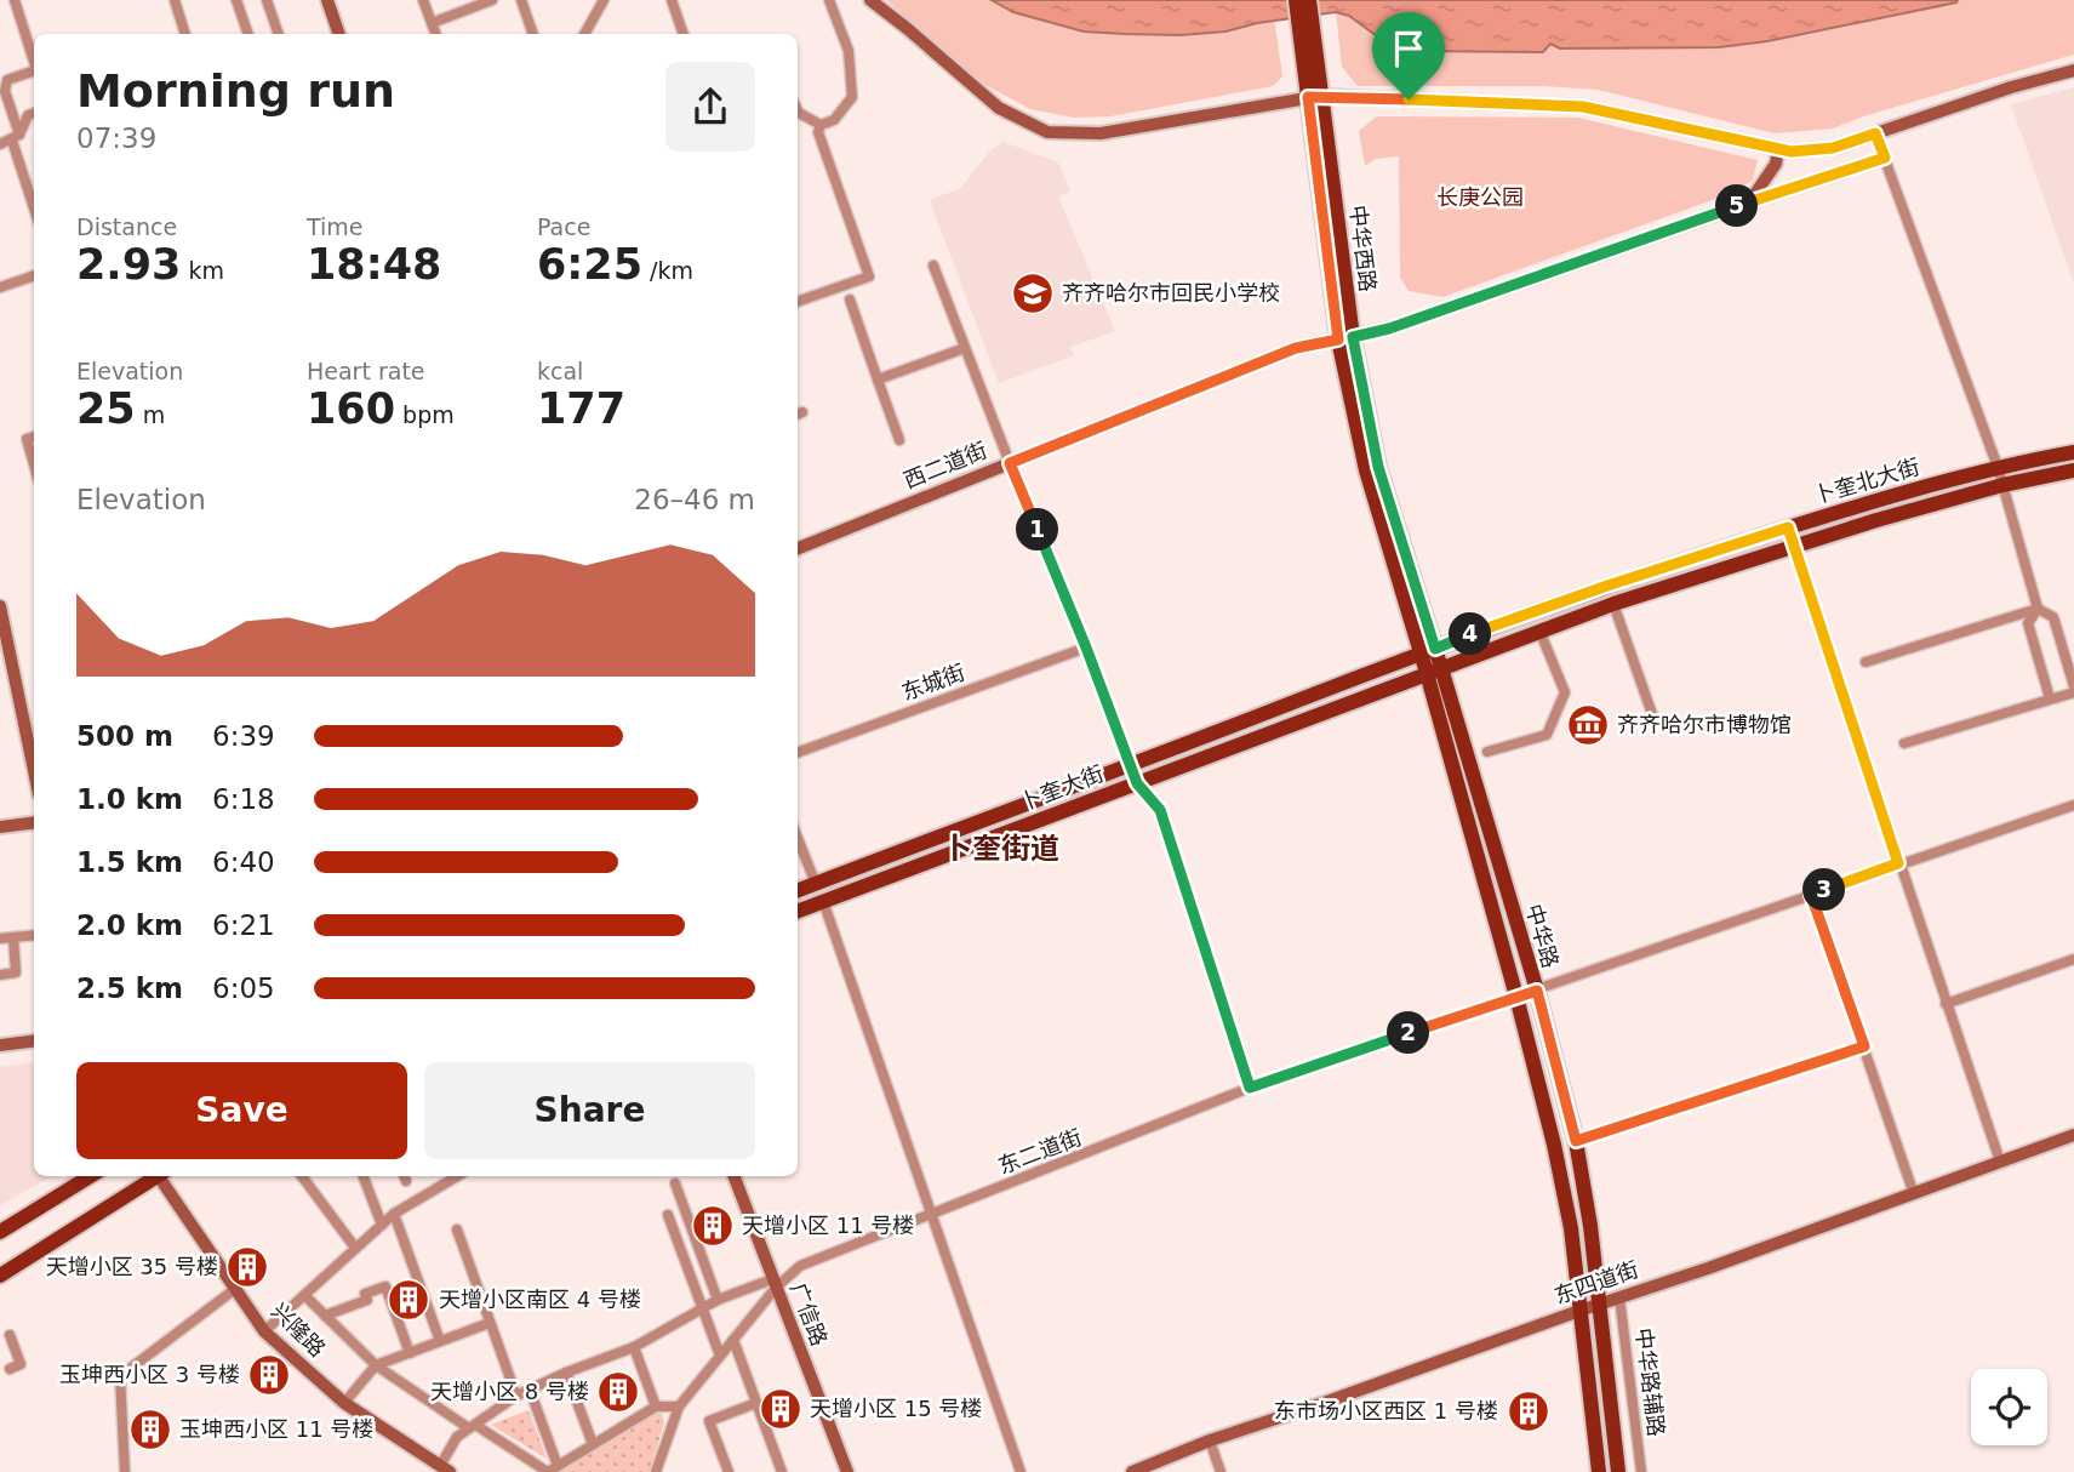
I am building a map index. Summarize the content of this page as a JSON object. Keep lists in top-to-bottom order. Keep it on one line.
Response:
{"streets":{"main road":["中华西路","卜奎北大街","卜奎大街","中华路"],"street":["西二道街","东城街","东二道街","东四道街","广信路","兴隆路","中华路辅路"]},"crossings":[["中华西路","西二道街"],["中华西路","卜奎北大街"],["中华西路","卜奎大街"],["中华西路","中华路"],["卜奎北大街","卜奎大街"],["卜奎北大街","中华路"],["卜奎大街","中华路"],["中华路","东二道街"],["中华路","东四道街"],["东二道街","广信路"],["东四道街","中华路辅路"]],"districts":["卜奎街道"],"parks":["长庚公园"],"places":{"school or university":["齐齐哈尔市回民小学校"],"museum":["齐齐哈尔市博物馆"],"building":["天增小区 11 号楼","天增小区 35 号楼","天增小区南区 4 号楼","玉坤西小区 3 号楼","天增小区 8 号楼","天增小区 15 号楼","东市场小区西区 1 号楼","玉坤西小区 11 号楼"]},"page":{"heading":["Morning run","07:39"],"stats":[["Distance","2.93 km"],["Time","18:48"],["Pace","6:25 /km"],["Elevation","25 m"],["Heart rate","160 bpm"],["kcal","177"]],"pins":["5","1","4","3","2"],"chart":["Elevation","26–46 m"],"list":[{"name":"500 m","note":"6:39"},{"name":"1.0 km","note":"6:18"},{"name":"1.5 km","note":"6:40"},{"name":"2.0 km","note":"6:21"},{"name":"2.5 km","note":"6:05"}],"buttons":["Save","Share"]}}
